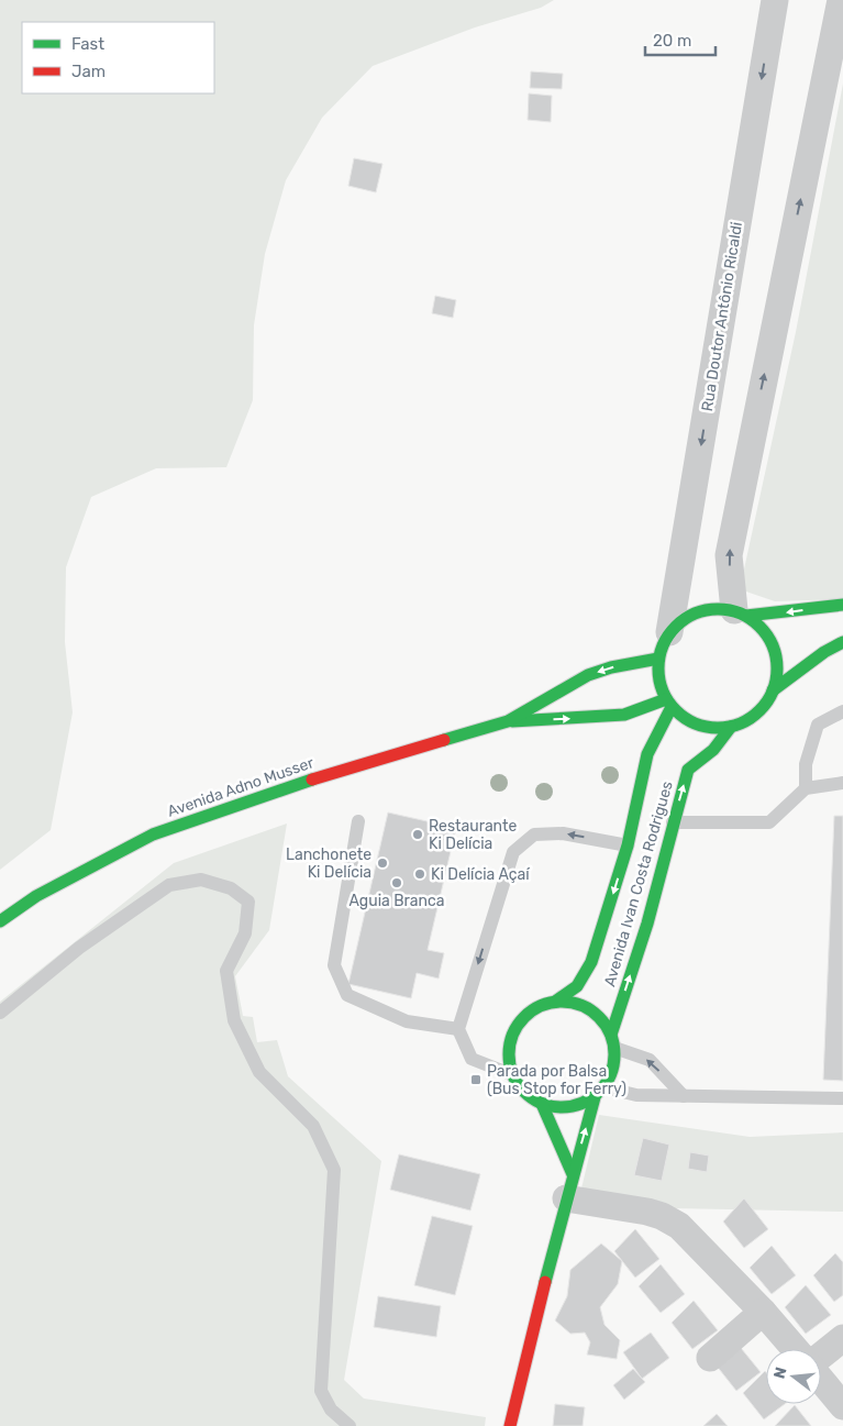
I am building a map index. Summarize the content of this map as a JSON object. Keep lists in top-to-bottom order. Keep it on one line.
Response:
{"streets":{"main road":["Avenida Adno Musser","Avenida Ivan Costa Rodrigues"],"street":["Rua Doutor Antônio Ricaldi"]},"crossings":[["Rua Doutor Antônio Ricaldi","Avenida Adno Musser"],["Rua Doutor Antônio Ricaldi","Avenida Ivan Costa Rodrigues"],["Avenida Adno Musser","Avenida Ivan Costa Rodrigues"]],"places":{"other":["Restaurante Ki Delícia","Lanchonete Ki Delícia","Ki Delícia Açaí","Aguia Branca"],"transit":["Parada por Balsa (Bus Stop for Ferry)"]},"legend":["Fast","Jam"],"scale_bar":"20 m","north":"left"}
